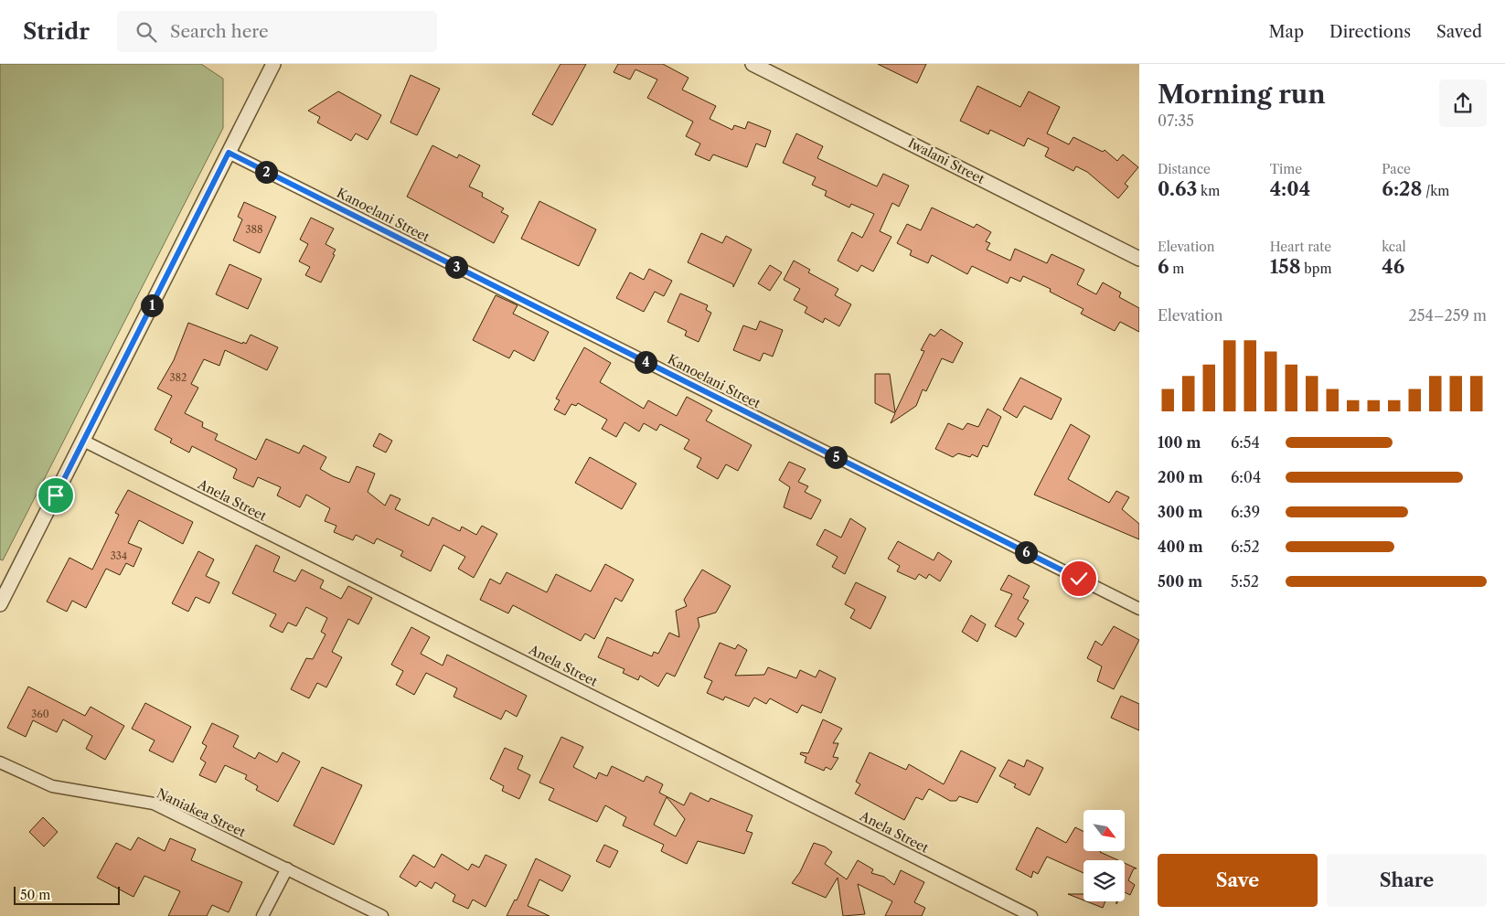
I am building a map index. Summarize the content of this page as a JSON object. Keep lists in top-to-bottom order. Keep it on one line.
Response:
{"streets":{"street":["Iwalani Street","Kanoelani Street","Anela Street","Naniakea Street"]},"house_numbers":["388","382","334","360"],"scale_bar":"50 m","north":"bottom right","page":{"header":"Stridr","search":"Search here","nav":["Map","Directions","Saved"],"heading":["Morning run","07:35"],"stats":[["Distance","0.63 km"],["Time","4:04"],["Pace","6:28 /km"],["Elevation","6 m"],["Heart rate","158 bpm"],["kcal","46"]],"pins":["2","3","1","4","5","6"],"chart":["Elevation","254–259 m"],"list":[{"name":"100 m","note":"6:54"},{"name":"200 m","note":"6:04"},{"name":"300 m","note":"6:39"},{"name":"400 m","note":"6:52"},{"name":"500 m","note":"5:52"}],"buttons":["Save","Share"],"scale":"50 m"}}
